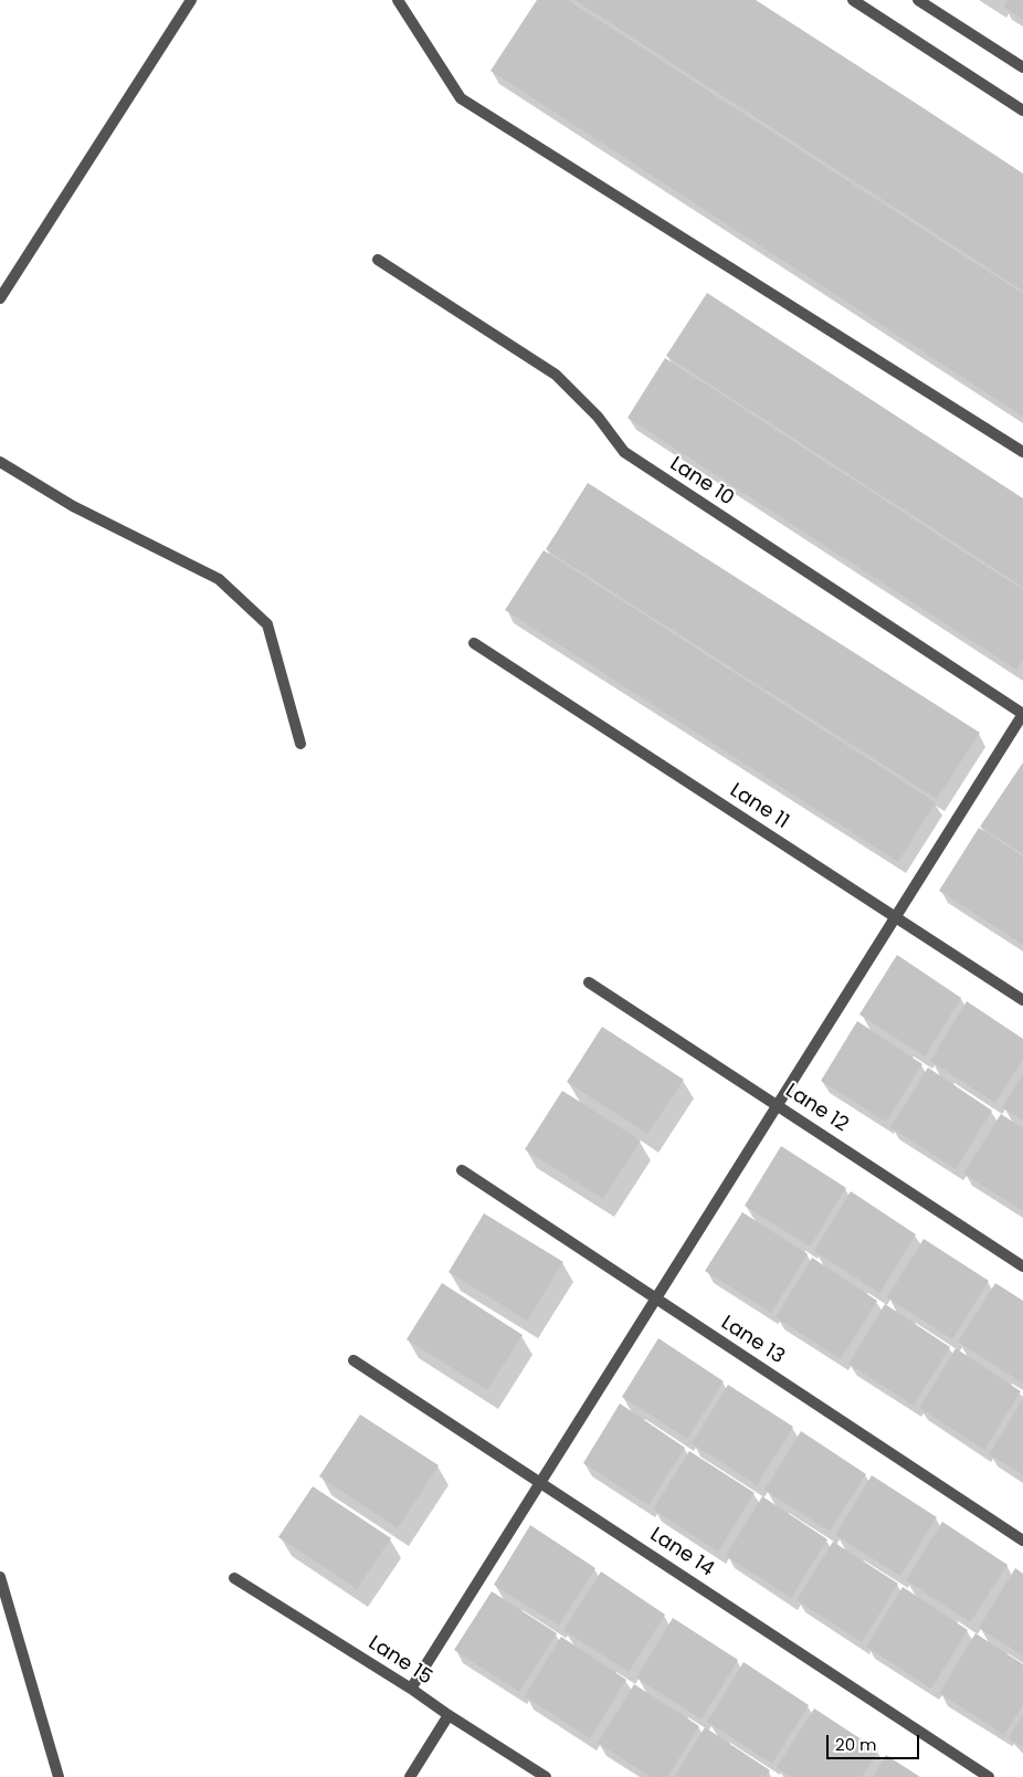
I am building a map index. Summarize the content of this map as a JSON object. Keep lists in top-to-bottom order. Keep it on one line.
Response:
{"streets":{"street":["Lane 10","Lane 11","Lane 12","Lane 13","Lane 14","Lane 15"]},"scale_bar":"20 m"}
